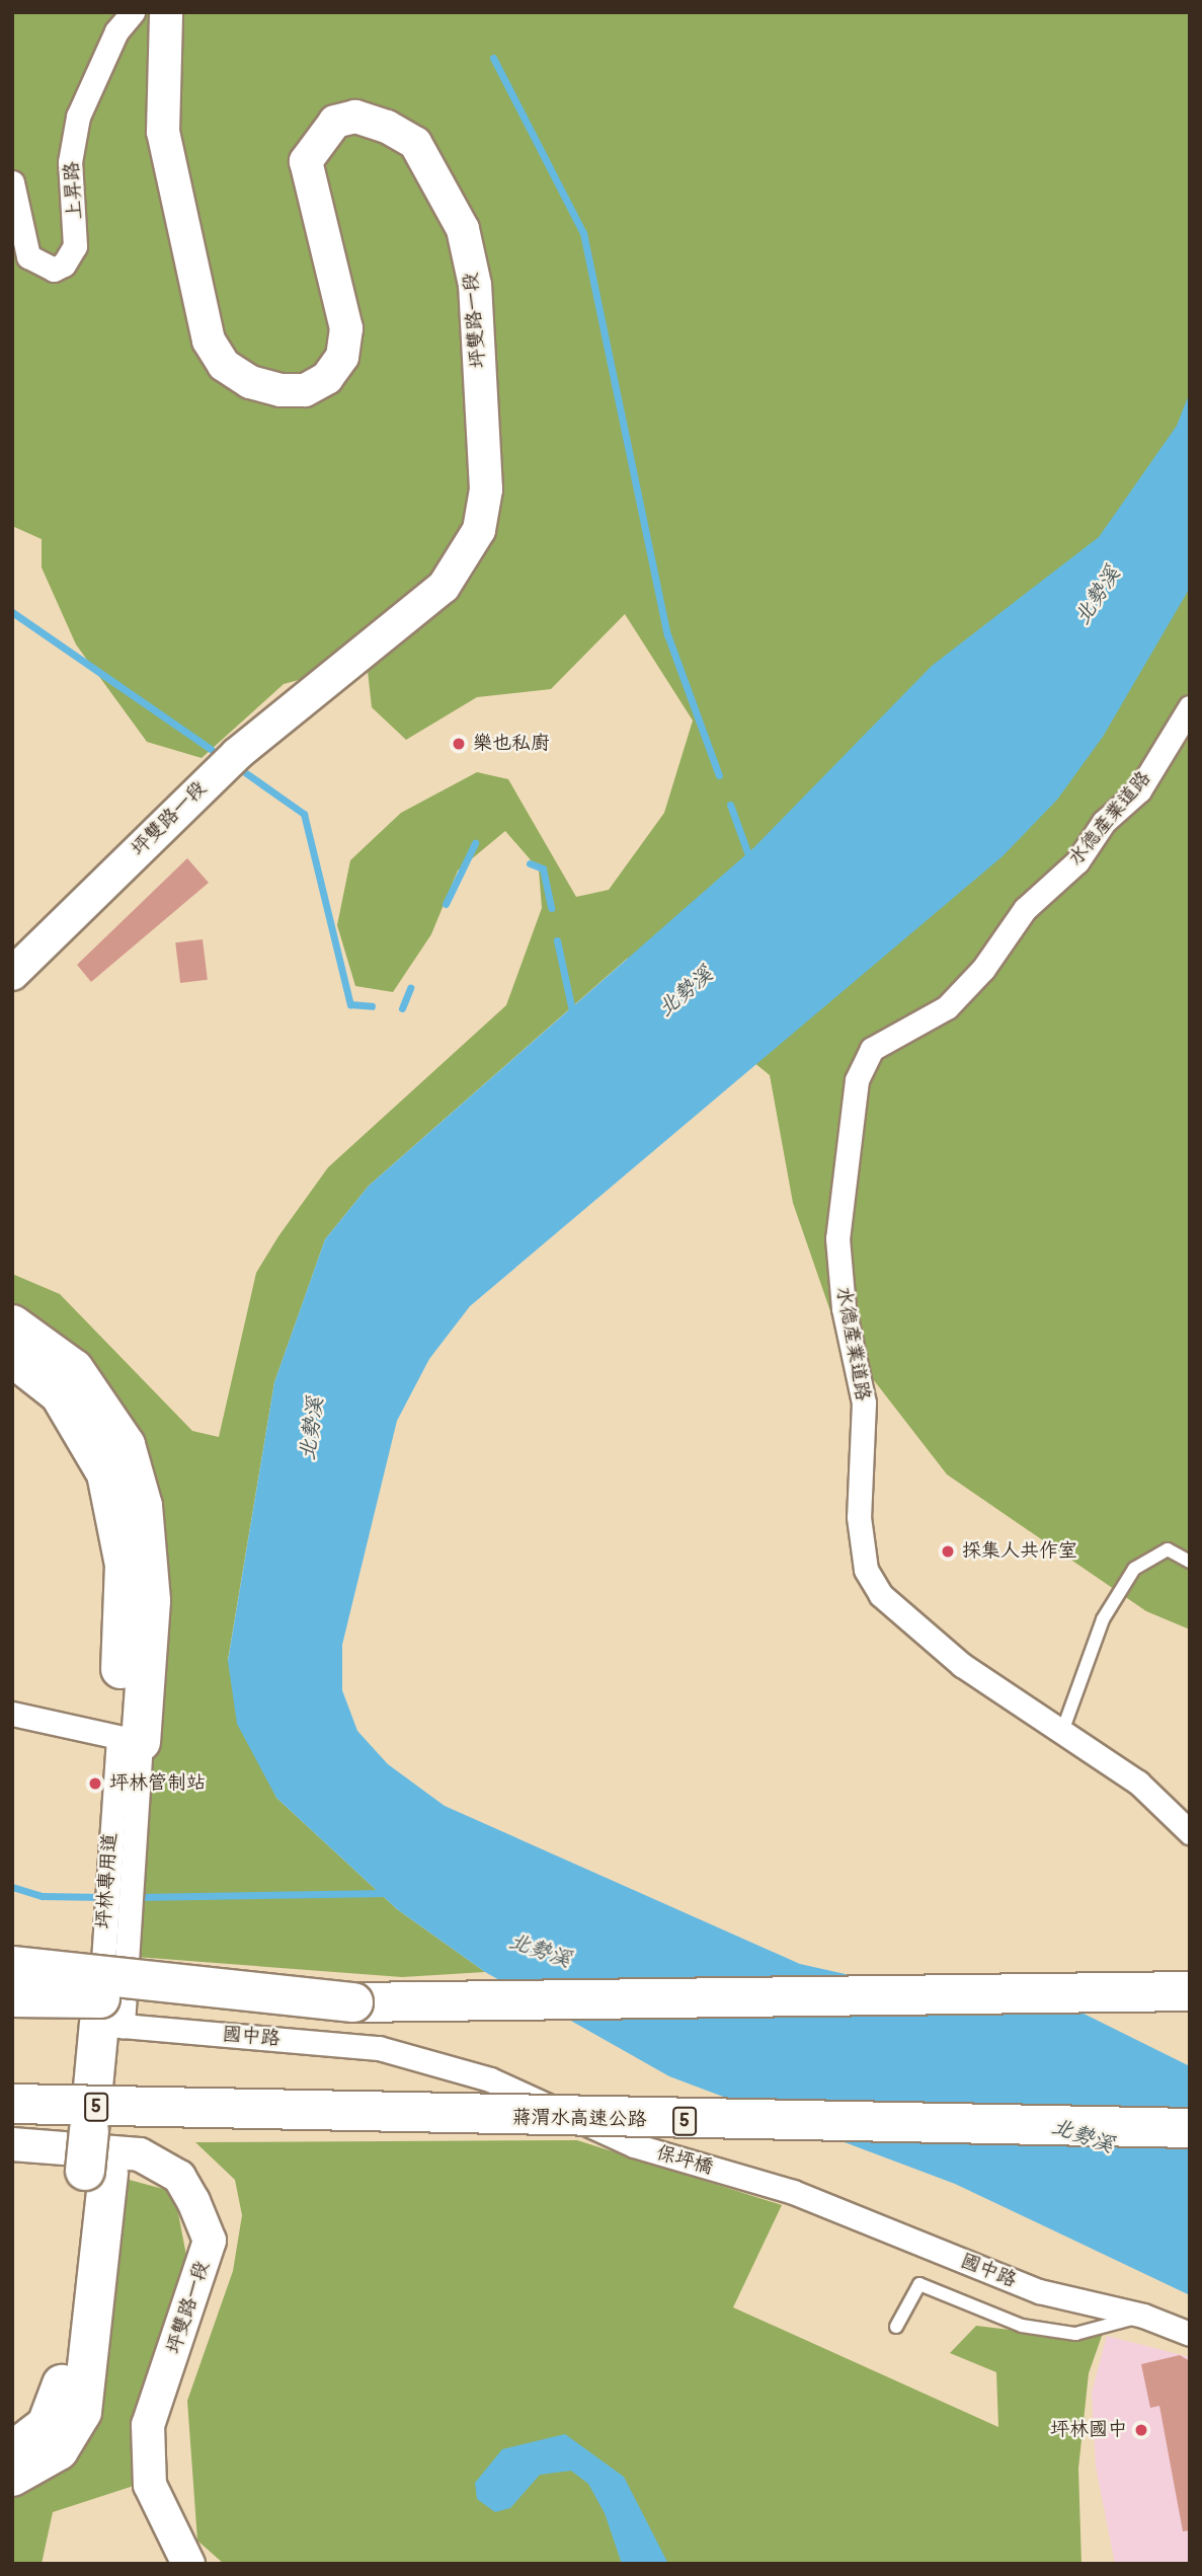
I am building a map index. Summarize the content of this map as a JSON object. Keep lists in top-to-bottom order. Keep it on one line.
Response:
{"streets":{"highway":["5","蔣渭水高速公路"],"street":["上昇路","坪雙路一段","水德產業道路","坪林專用道","國中路","保坪橋"]},"crossings":[["坪林專用道","國中路"],["國中路","保坪橋"]],"water":["北勢溪"],"places":["樂也私廚","採集人共作室","坪林管制站","坪林國中"]}
